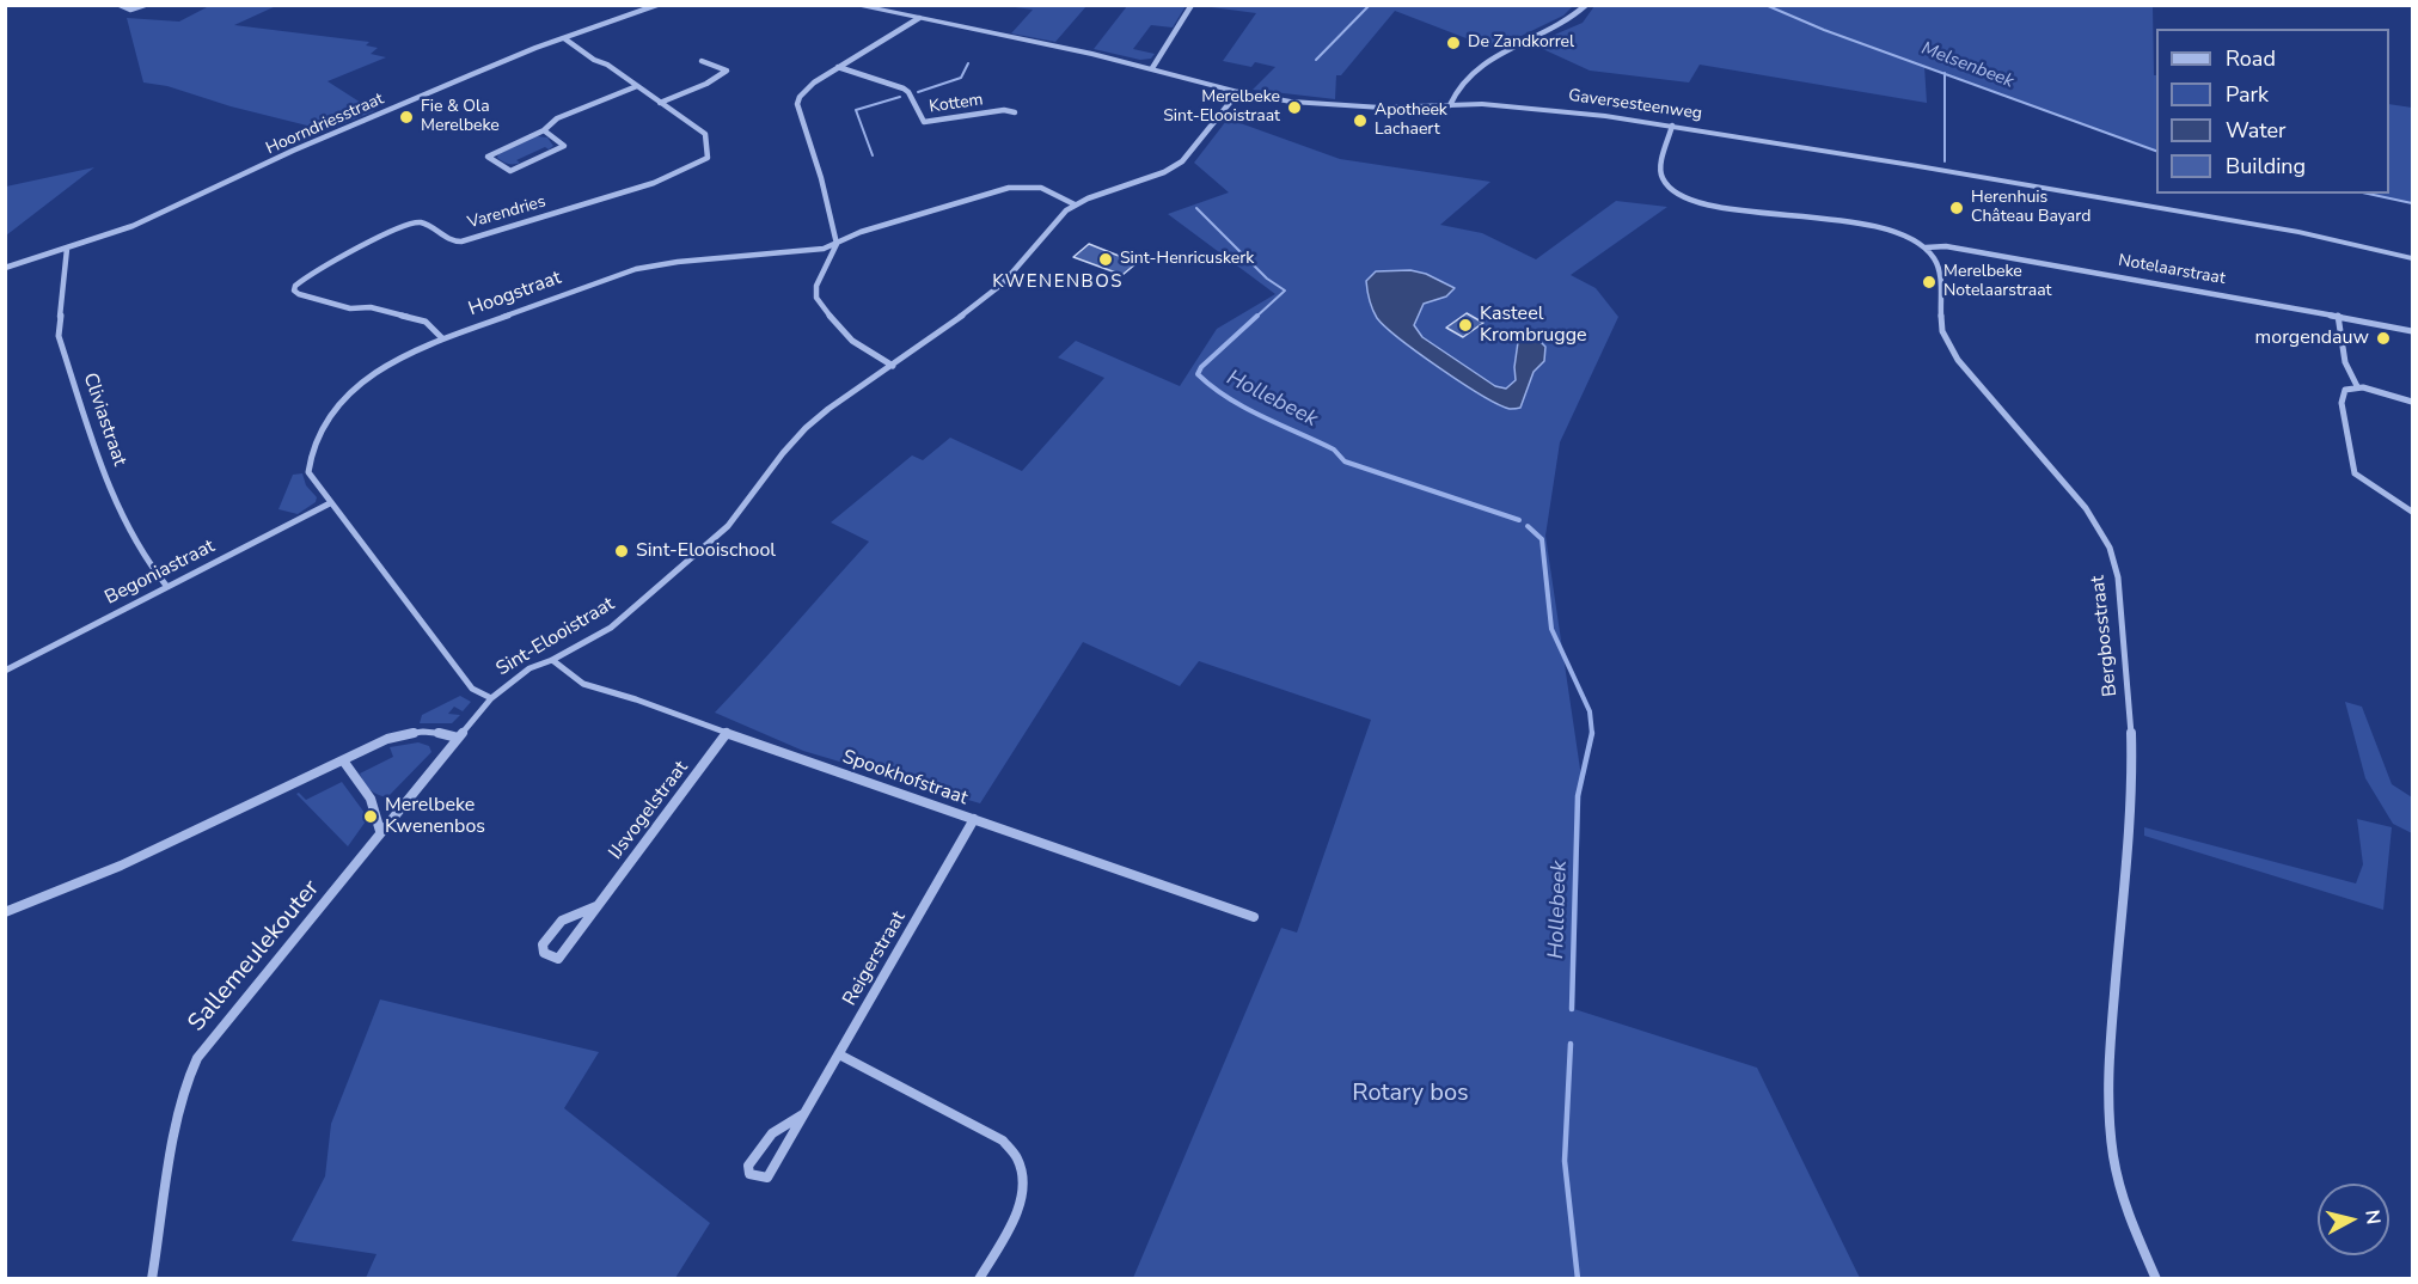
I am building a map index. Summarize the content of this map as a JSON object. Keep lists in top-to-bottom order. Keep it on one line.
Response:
{"streets":{"street":["Kottem","Gaversesteenweg","Hoorndriesstraat","Varendries","Notelaarstraat","Hoogstraat","Cliviastraat","Begoniastraat","Bergbosstraat","Sint-Elooistraat","Spookhofstraat","IJsvogelstraat","Sallemeulekouter","Reigerstraat"]},"crossings":[["Gaversesteenweg","Sint-Elooistraat"],["Hoorndriesstraat","Varendries"],["Hoorndriesstraat","Cliviastraat"],["Varendries","Hoogstraat"],["Notelaarstraat","Bergbosstraat"],["Hoogstraat","Begoniastraat"],["Hoogstraat","Sint-Elooistraat"],["Cliviastraat","Begoniastraat"],["Sint-Elooistraat","Spookhofstraat"],["Sint-Elooistraat","Sallemeulekouter"],["Spookhofstraat","IJsvogelstraat"],["Spookhofstraat","Reigerstraat"]],"districts":["KWENENBOS"],"water":["Melsenbeek","Hollebeek"],"parks":["Rotary bos"],"places":["De Zandkorrel","Merelbeke Sint-Elooistraat","Fie & Ola Merelbeke","Apotheek Lachaert","Herenhuis Château Bayard","Sint-Henricuskerk","Merelbeke Notelaarstraat","Kasteel Krombrugge","morgendauw","Sint-Elooischool","Merelbeke Kwenenbos"],"legend":["Road","Park","Water","Building"],"north":"right"}
